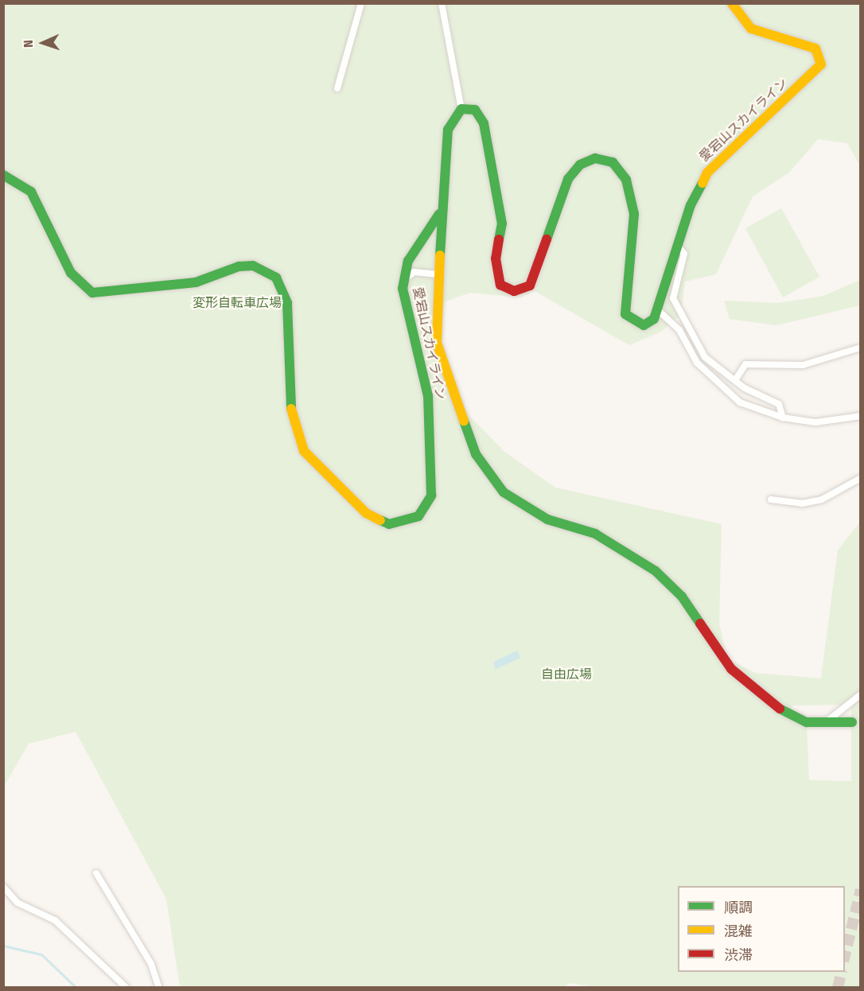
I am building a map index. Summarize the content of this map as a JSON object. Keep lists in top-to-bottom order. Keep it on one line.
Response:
{"streets":{"street":["愛宕山スカイライン"]},"parks":["変形自転車広場","自由広場"],"legend":["順調","混雑","渋滞"],"north":"left"}
